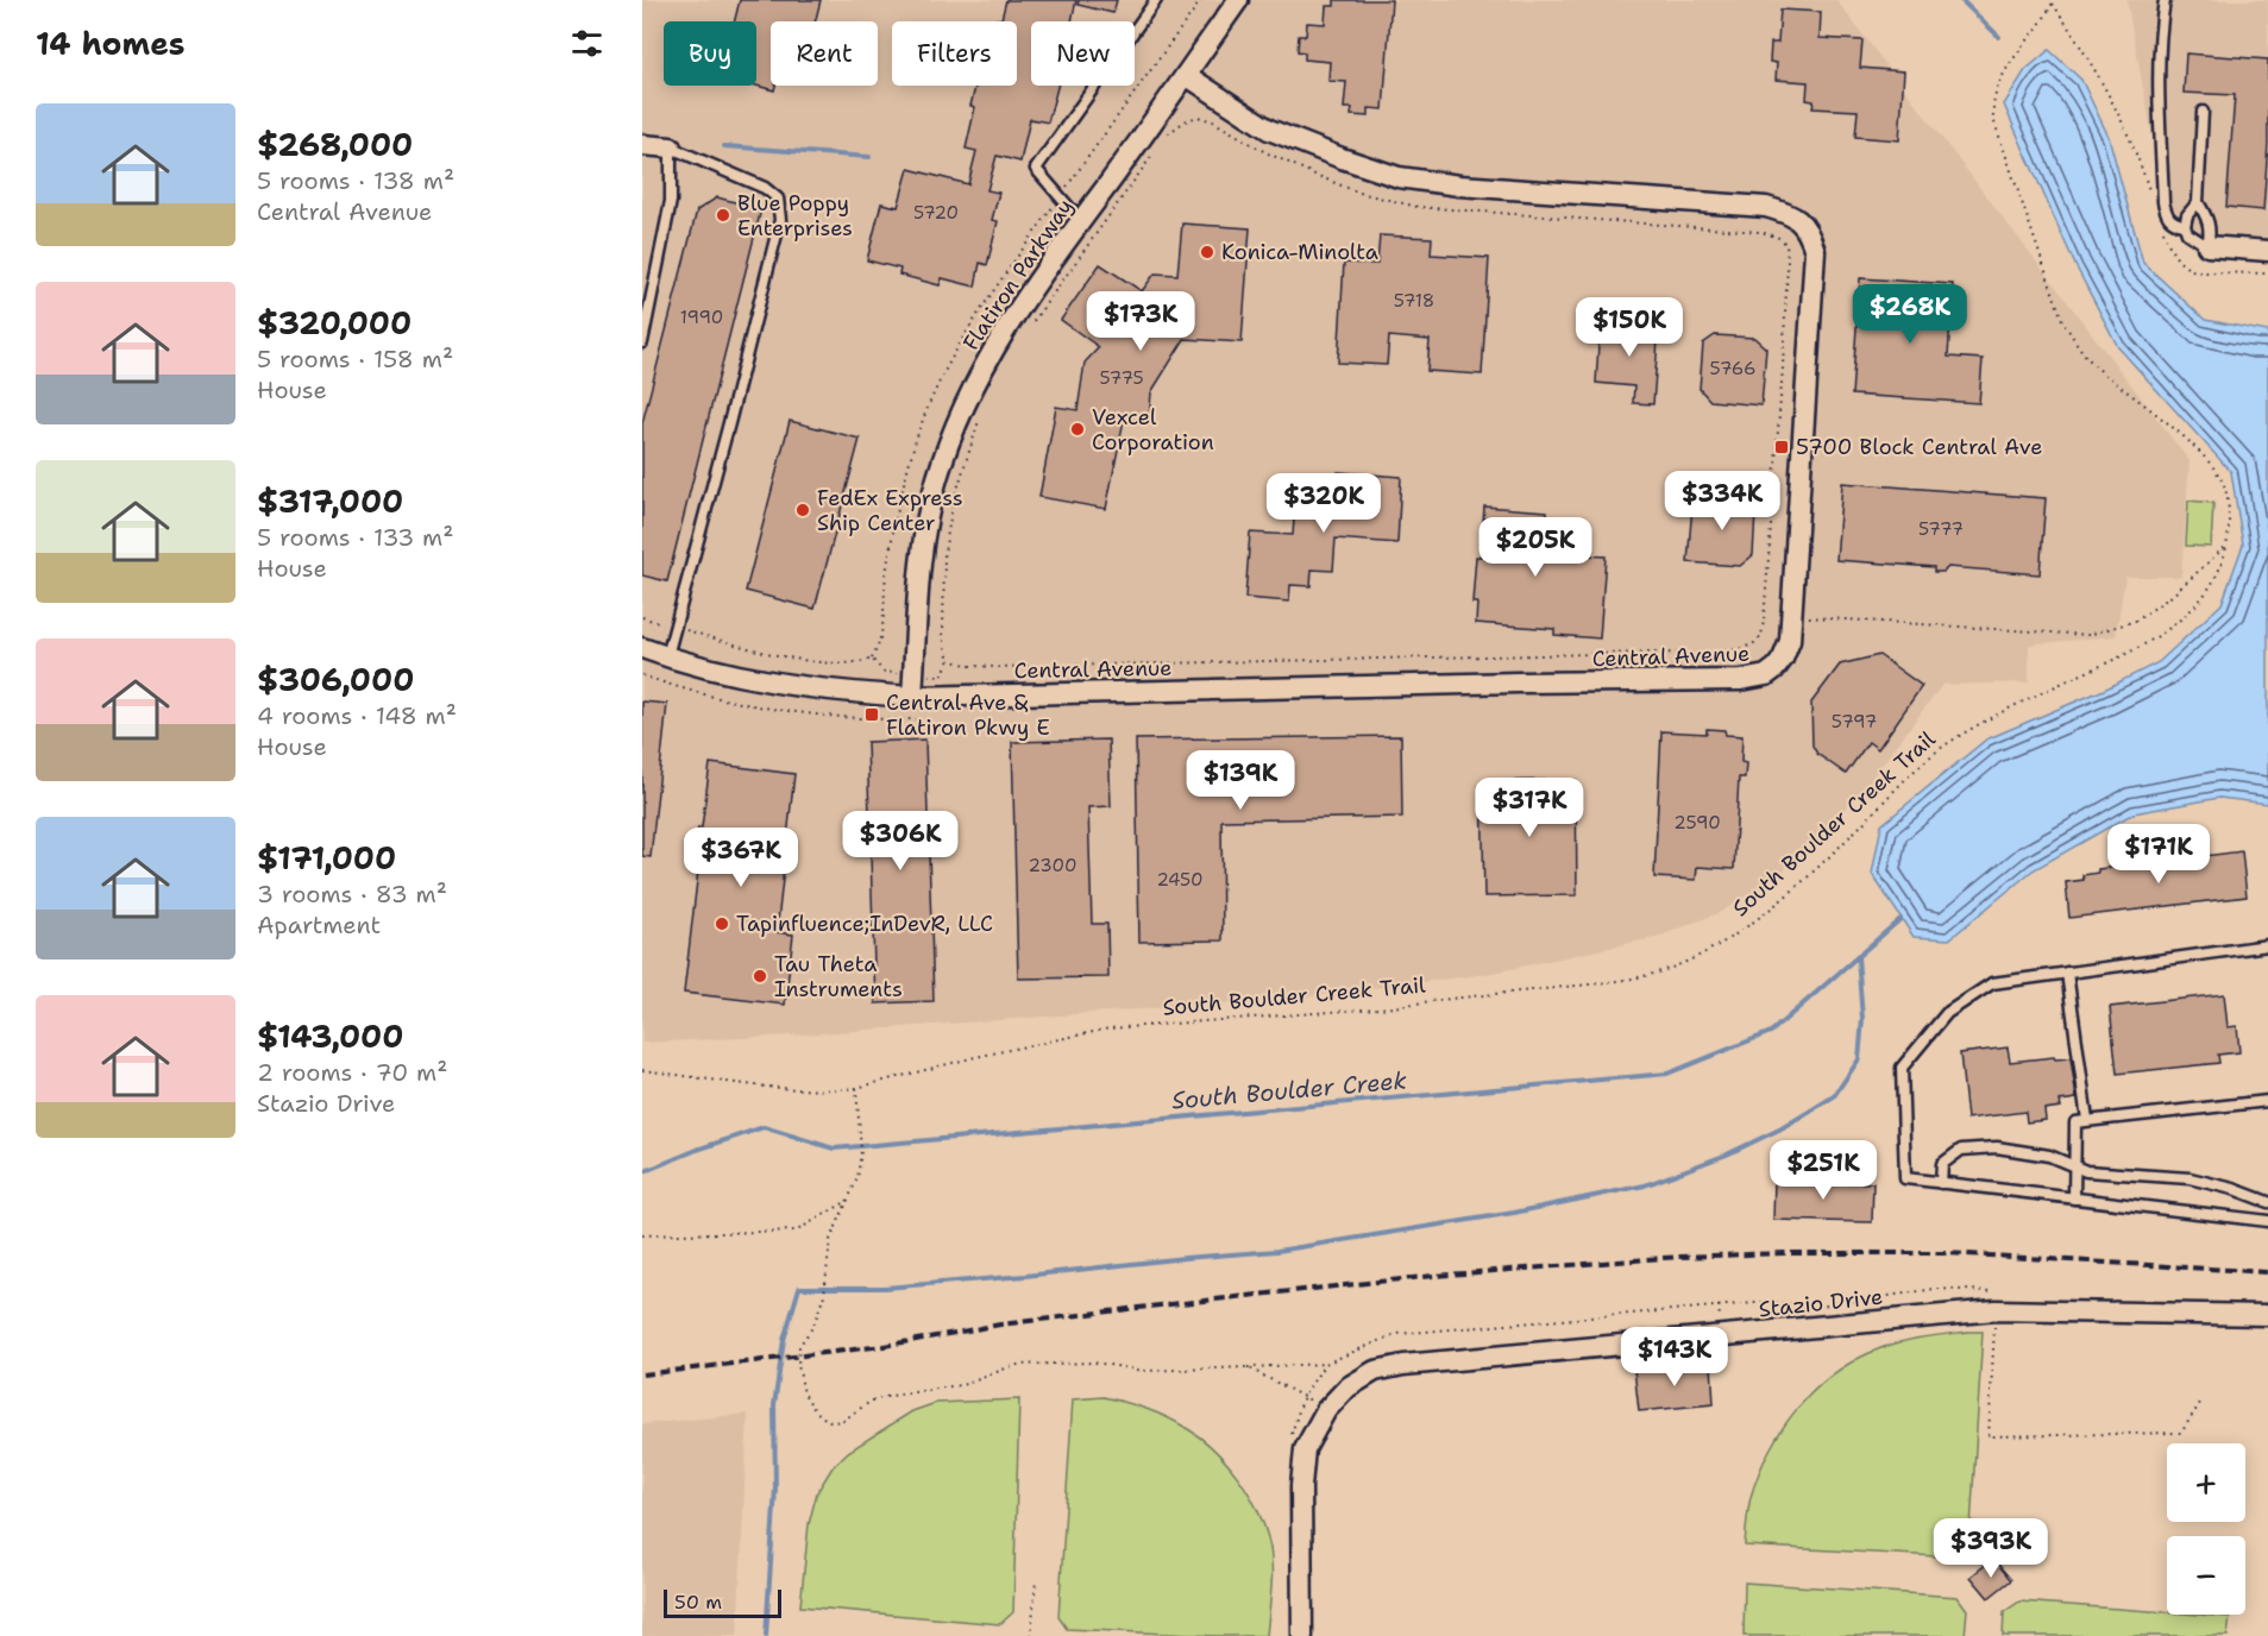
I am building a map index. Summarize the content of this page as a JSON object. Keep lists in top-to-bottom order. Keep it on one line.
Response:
{"streets":{"street":["Flatiron Parkway","Central Avenue","Stazio Drive"],"path":["South Boulder Creek Trail"]},"crossings":[["Flatiron Parkway","Central Avenue"]],"water":["South Boulder Creek"],"places":{"other":["Blue Poppy Enterprises","Konica-Minolta","Vexcel Corporation","FedEx Express Ship Center","Tapinfluence;InDevR, LLC","Tau Theta Instruments"],"transit":["5700 Block Central Ave","Central Ave & Flatiron Pkwy E"]},"house_numbers":["5720","5718","1990","5766","5775","5777","5797","2590","2300","2450"],"scale_bar":"50 m","page":{"heading":"14 homes","chip":["Buy","Rent","Filters","New"],"list":[{"name":"$268,000","note":"5 rooms · 138 m² · Central Avenue"},{"name":"$320,000","note":"5 rooms · 158 m² · House"},{"name":"$317,000","note":"5 rooms · 133 m² · House"},{"name":"$306,000","note":"4 rooms · 148 m² · House"},{"name":"$171,000","note":"3 rooms · 83 m² · Apartment"},{"name":"$143,000","note":"2 rooms · 70 m² · Stazio Drive"}],"price":["$268K","$173K","$150K","$334K","$320K","$205K","$139K","$317K","$306K","$171K","$367K","$251K","$143K","$393K"],"map_buttons":["+","−"],"scale":"50 m"}}
